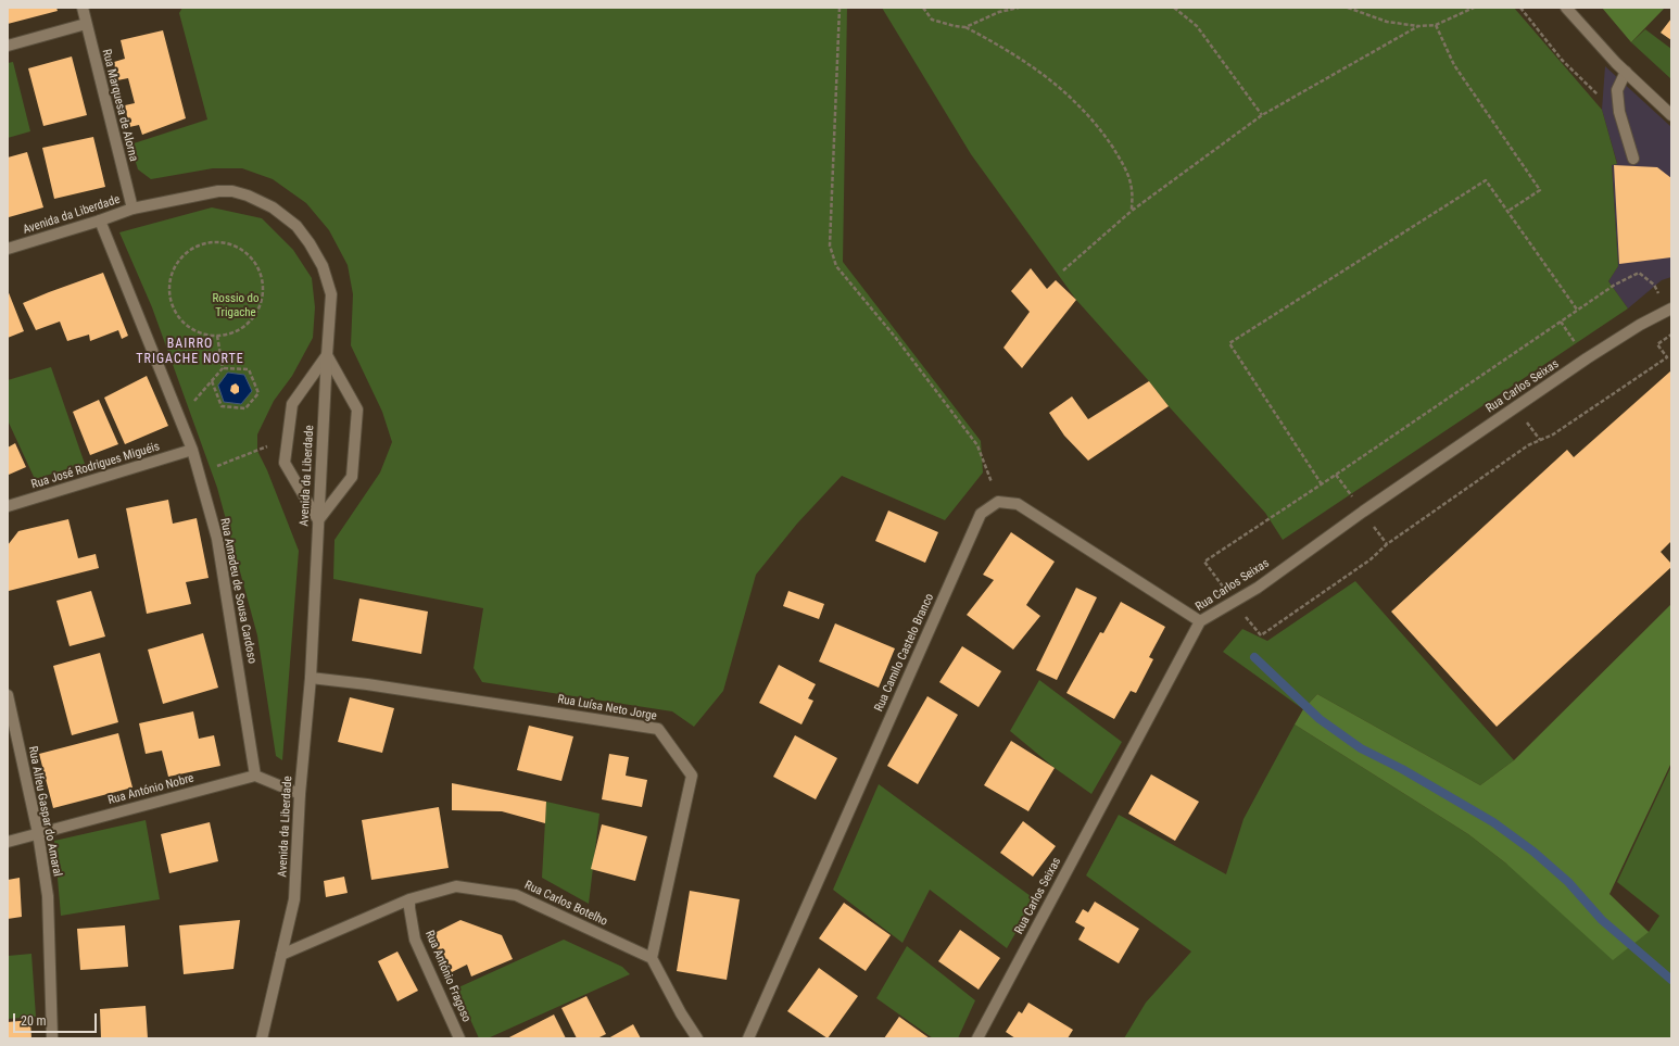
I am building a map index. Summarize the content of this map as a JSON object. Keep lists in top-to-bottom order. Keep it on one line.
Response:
{"streets":{"street":["Rua Marquesa de Alorna","Avenida da Liberdade","Rua Carlos Seixas","Rua José Rodrigues Miguéis","Rua Amadeu de Sousa Cardoso","Rua Camilo Castelo Branco","Rua Luísa Neto Jorge","Rua António Nobre","Rua Alfeu Gaspar do Amaral","Rua Carlos Botelho","Rua António Fragoso"]},"crossings":[["Rua Marquesa de Alorna","Avenida da Liberdade"],["Avenida da Liberdade","Rua Amadeu de Sousa Cardoso"],["Avenida da Liberdade","Rua Luísa Neto Jorge"],["Avenida da Liberdade","Rua Carlos Botelho"],["Rua José Rodrigues Miguéis","Rua Amadeu de Sousa Cardoso"],["Rua Amadeu de Sousa Cardoso","Rua António Nobre"],["Rua Luísa Neto Jorge","Rua Carlos Botelho"],["Rua António Nobre","Rua Alfeu Gaspar do Amaral"],["Rua Carlos Botelho","Rua António Fragoso"]],"districts":["BAIRRO TRIGACHE NORTE"],"parks":["Rossio do Trigache"],"scale_bar":"20 m"}
